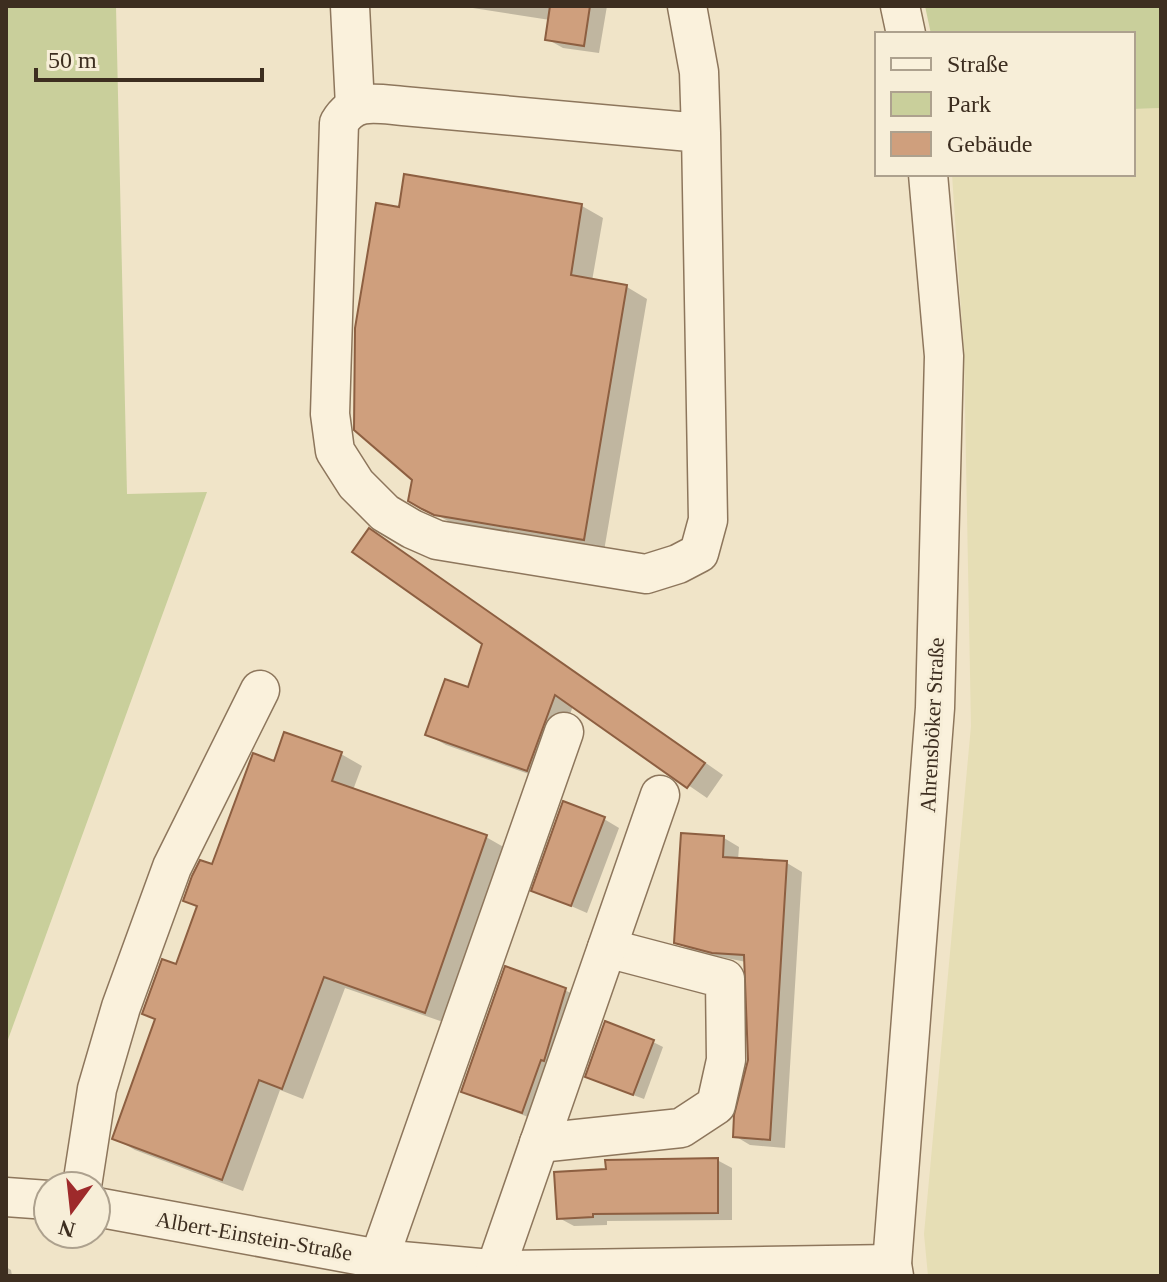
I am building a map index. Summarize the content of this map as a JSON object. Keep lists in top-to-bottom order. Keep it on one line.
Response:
{"streets":{"street":["Ahrensböker Straße","Albert-Einstein-Straße"]},"crossings":[["Ahrensböker Straße","Albert-Einstein-Straße"]],"legend":["Straße","Park","Gebäude"],"scale_bar":"50 m","north":"bottom"}
